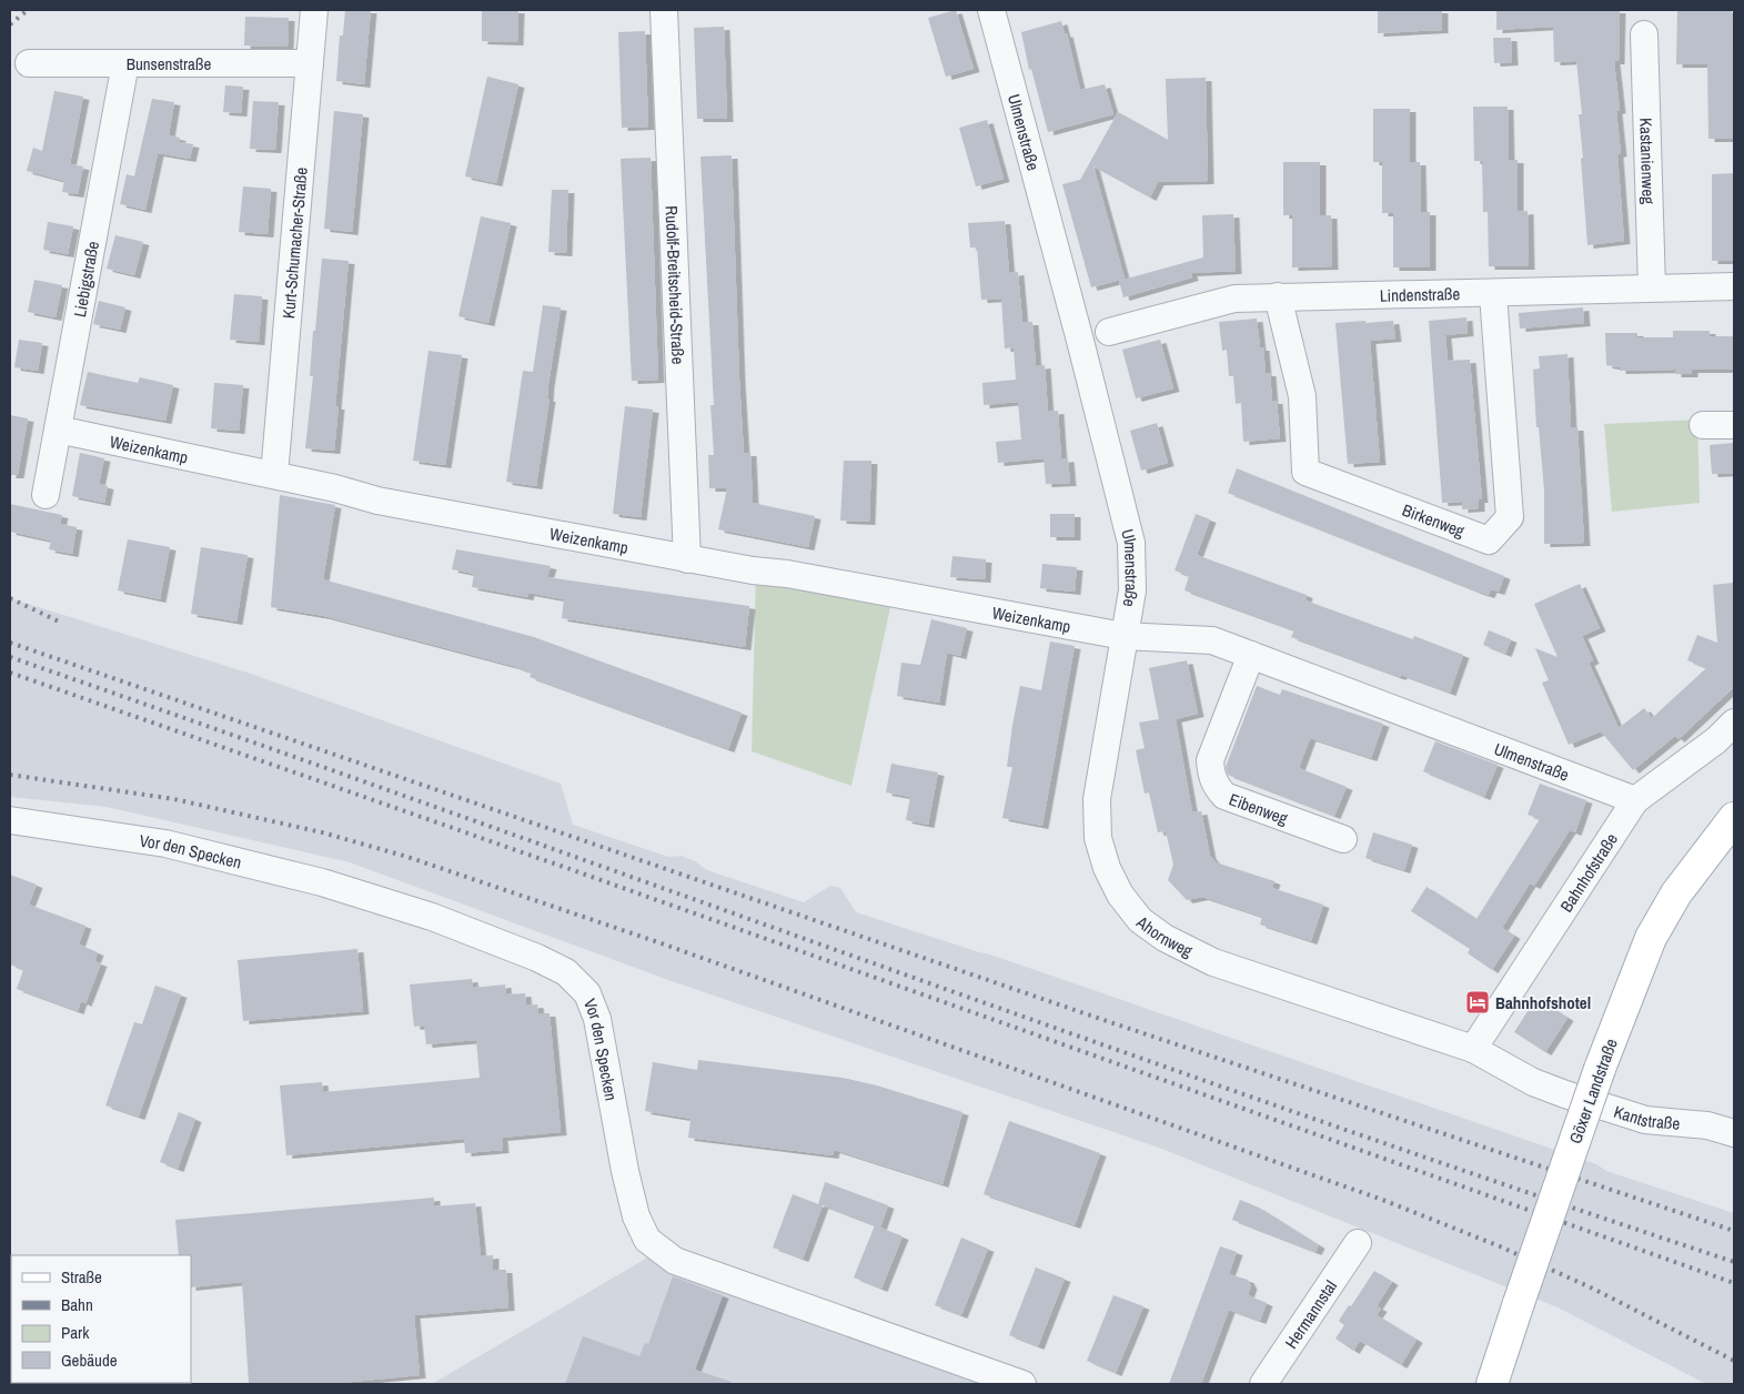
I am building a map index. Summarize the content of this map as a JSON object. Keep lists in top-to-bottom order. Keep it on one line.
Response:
{"streets":{"main road":["Göxer Landstraße"],"street":["Bunsenstraße","Ulmenstraße","Kastanienweg","Kurt-Schumacher-Straße","Liebigstraße","Rudolf-Breitscheid-Straße","Lindenstraße","Weizenkamp","Birkenweg","Eibenweg","Vor den Specken","Bahnhofstraße","Ahornweg","Kantstraße","Hermannstal"]},"crossings":[["Bunsenstraße","Kurt-Schumacher-Straße"],["Bunsenstraße","Liebigstraße"],["Ulmenstraße","Weizenkamp"],["Ulmenstraße","Eibenweg"],["Ulmenstraße","Bahnhofstraße"],["Ulmenstraße","Ahornweg"],["Kastanienweg","Lindenstraße"],["Kurt-Schumacher-Straße","Weizenkamp"],["Liebigstraße","Weizenkamp"],["Rudolf-Breitscheid-Straße","Weizenkamp"],["Lindenstraße","Birkenweg"],["Weizenkamp","Ahornweg"],["Bahnhofstraße","Ahornweg"],["Bahnhofstraße","Kantstraße"],["Ahornweg","Kantstraße"]],"places":{"hotel":["Bahnhofshotel"]},"legend":["Straße","Bahn","Park","Gebäude"]}
